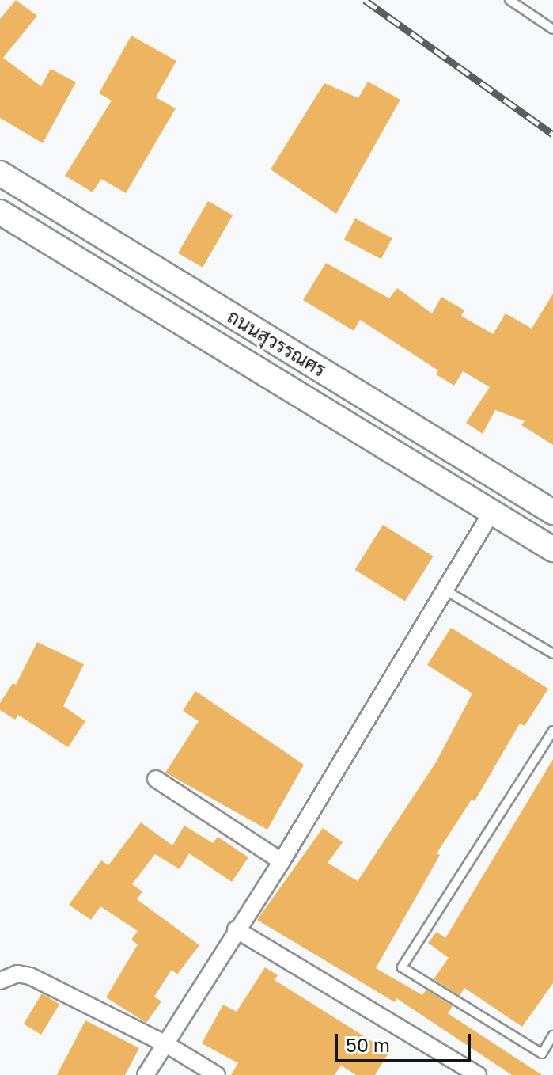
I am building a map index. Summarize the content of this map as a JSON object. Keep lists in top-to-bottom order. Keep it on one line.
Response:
{"streets":{"main road":["ถนนสุวรรณศร"]},"scale_bar":"50 m"}
